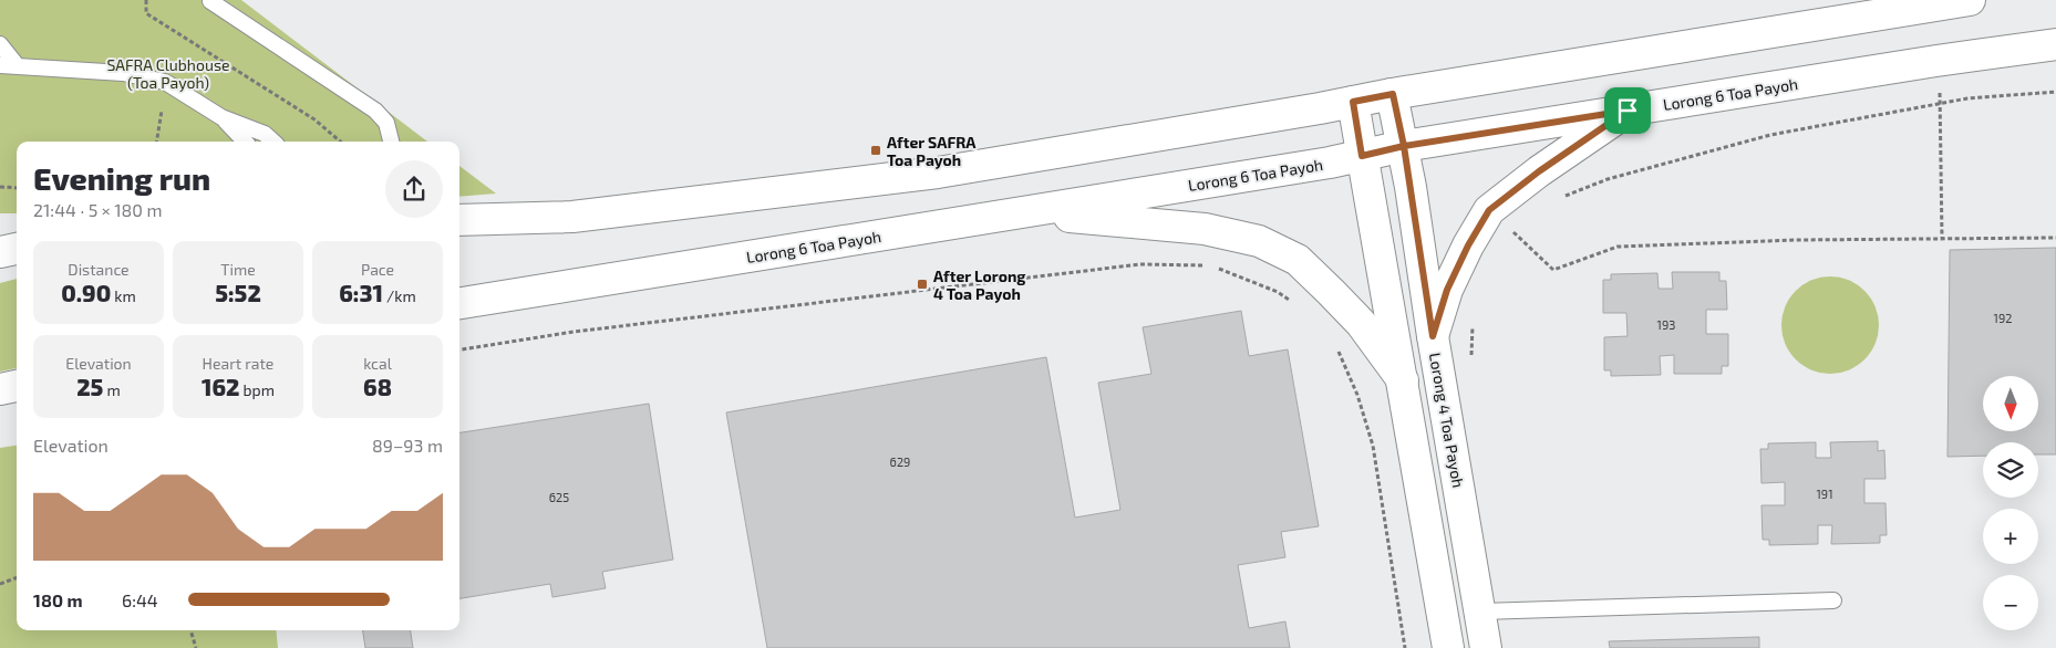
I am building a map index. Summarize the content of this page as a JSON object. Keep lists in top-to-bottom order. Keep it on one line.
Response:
{"streets":{"main road":["Lorong 6 Toa Payoh","Lorong 4 Toa Payoh"]},"crossings":[["Lorong 6 Toa Payoh","Lorong 4 Toa Payoh"]],"parks":["SAFRA Clubhouse (Toa Payoh)"],"places":{"transit":["After SAFRA Toa Payoh","After Lorong 4 Toa Payoh"]},"house_numbers":["192","193","629","191","625"],"north":"bottom","page":{"heading":["Evening run","21:44 · 5 × 180 m"],"stats":[["Distance","0.90 km"],["Time","5:52"],["Pace","6:31 /km"],["Elevation","25 m"],["Heart rate","162 bpm"],["kcal","68"]],"map_buttons":["+","−"],"chart":["Elevation","89–93 m"],"list":[{"name":"180 m","note":"6:44"}]}}
